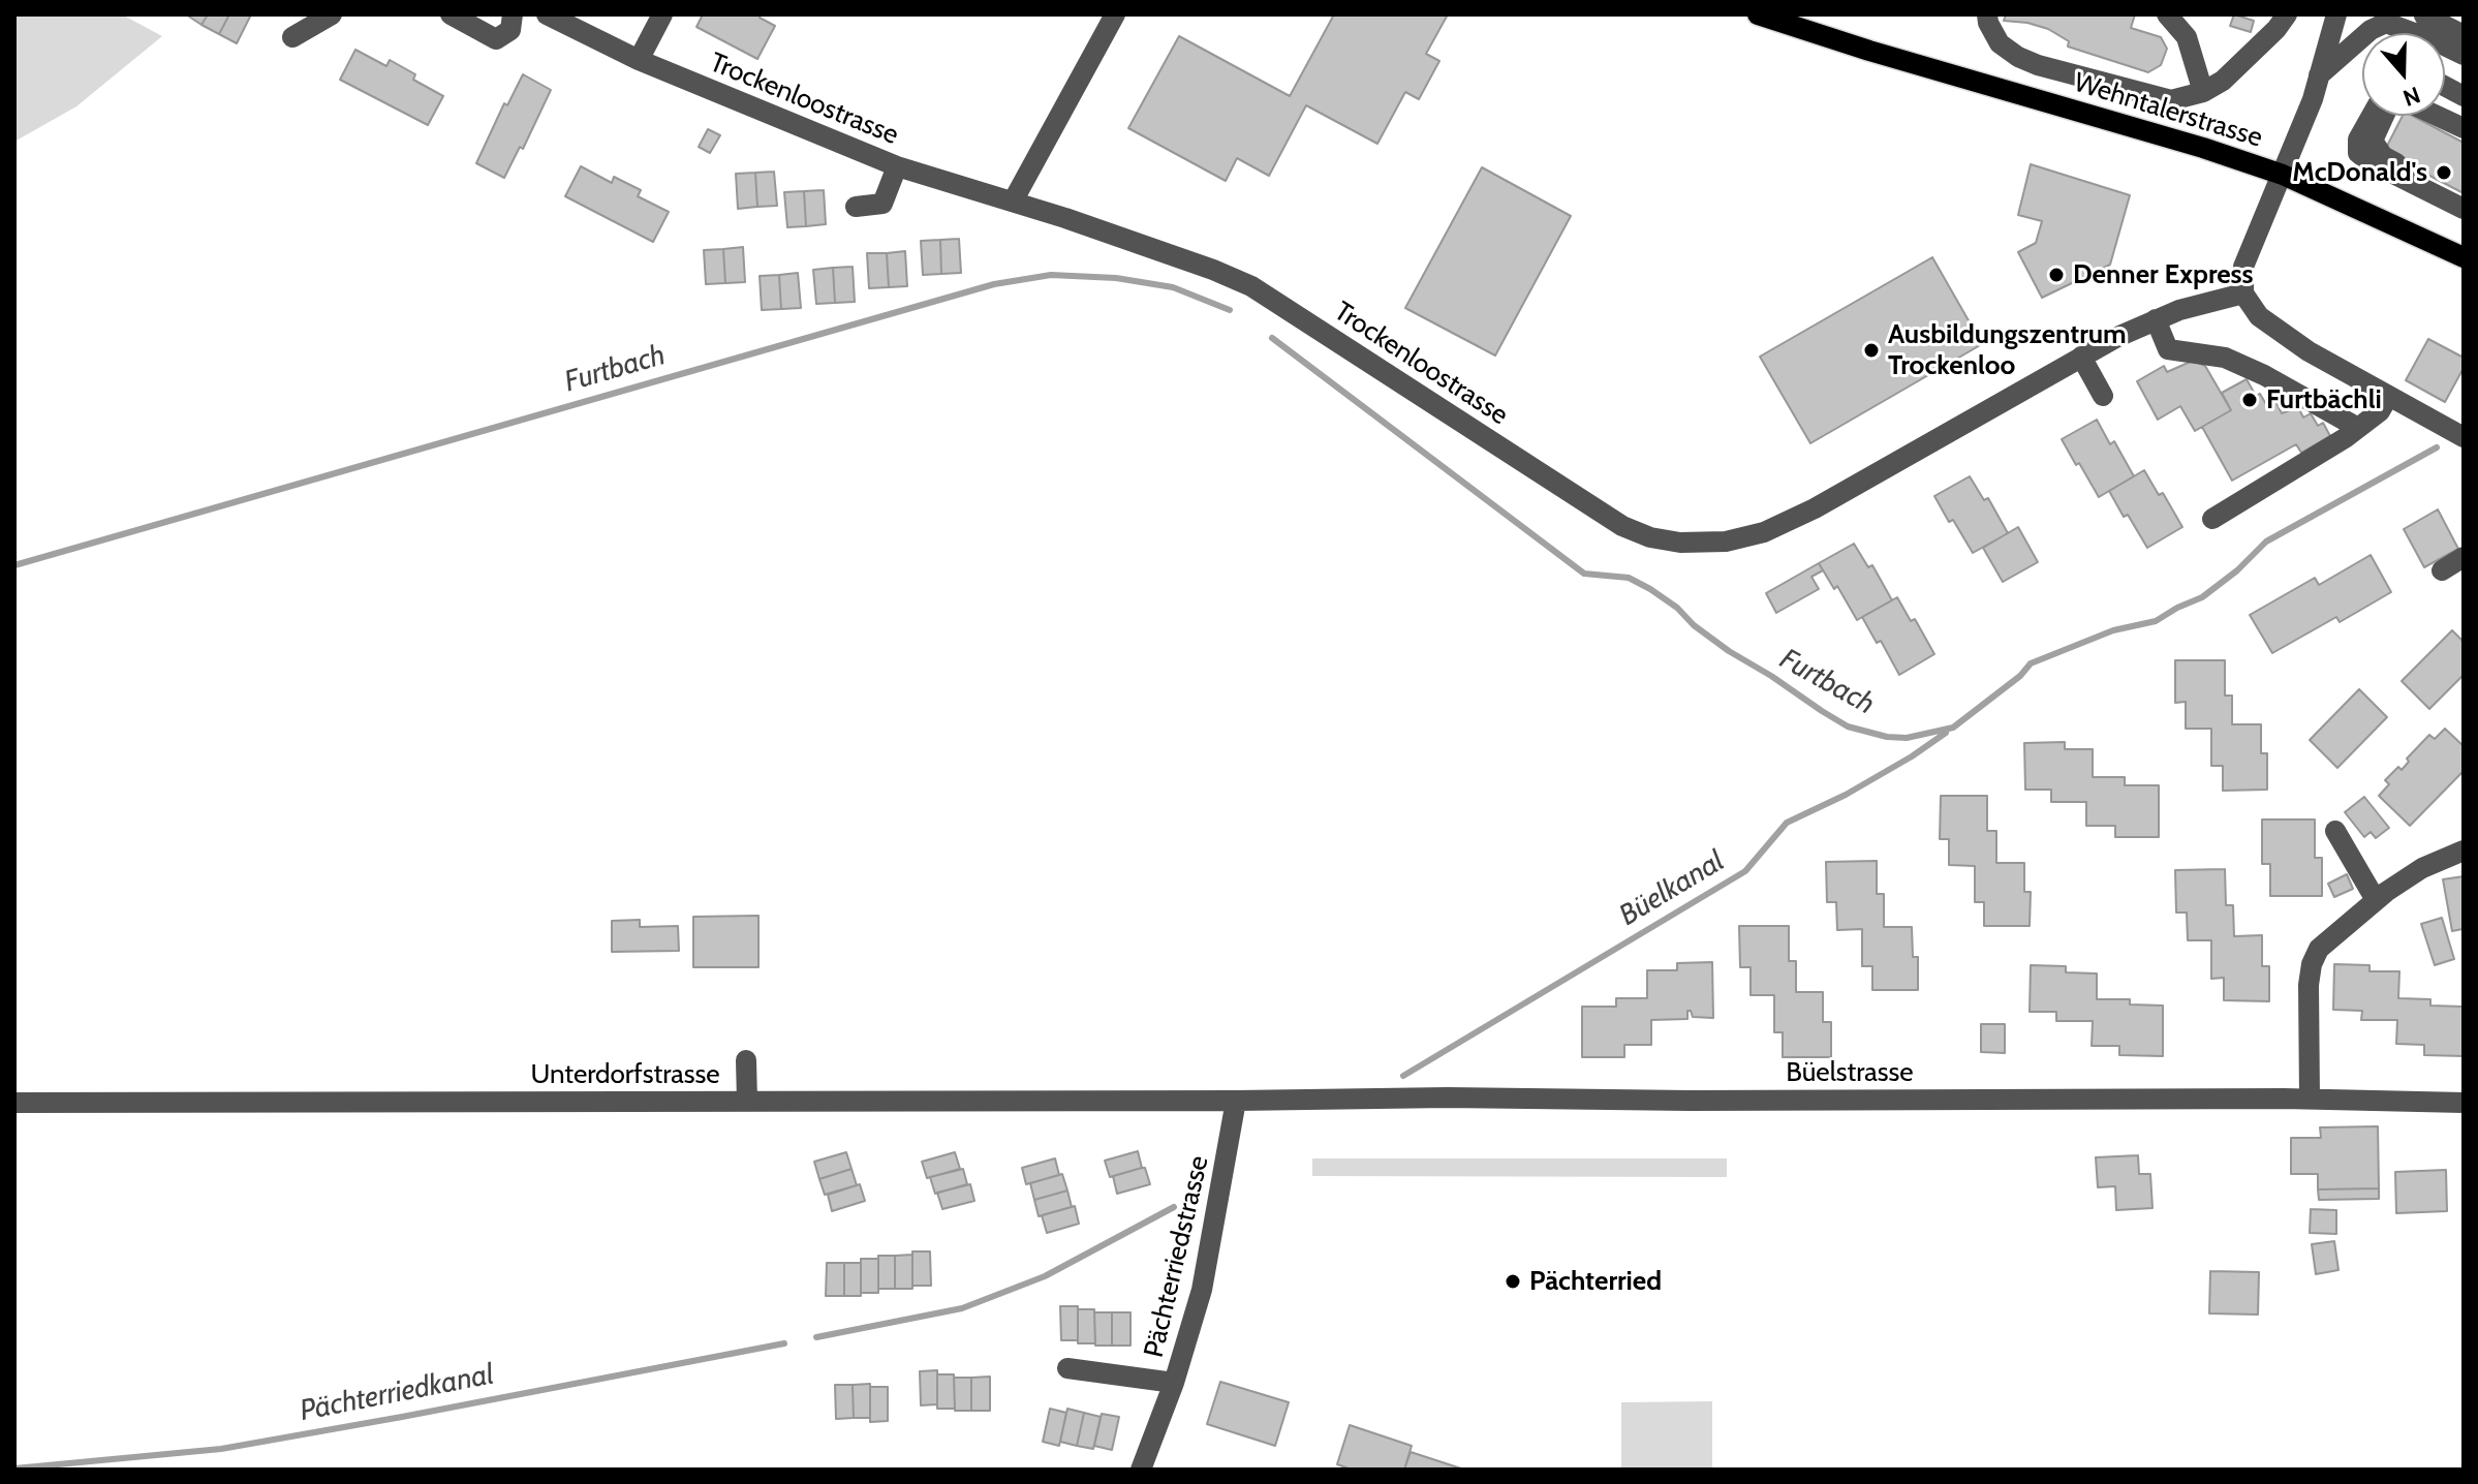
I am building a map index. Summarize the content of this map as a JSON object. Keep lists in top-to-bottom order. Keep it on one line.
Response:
{"streets":{"main road":["Wehntalerstrasse"],"street":["Trockenloostrasse","Büelstrasse","Unterdorfstrasse","Pächterriedstrasse"]},"crossings":[["Trockenloostrasse","Wehntalerstrasse"],["Büelstrasse","Unterdorfstrasse"],["Büelstrasse","Pächterriedstrasse"],["Unterdorfstrasse","Pächterriedstrasse"]],"water":["Furtbach","Büelkanal","Pächterriedkanal"],"places":["McDonald's","Denner Express","Ausbildungszentrum Trockenloo","Furtbächli","Pächterried"],"north":"bottom"}
